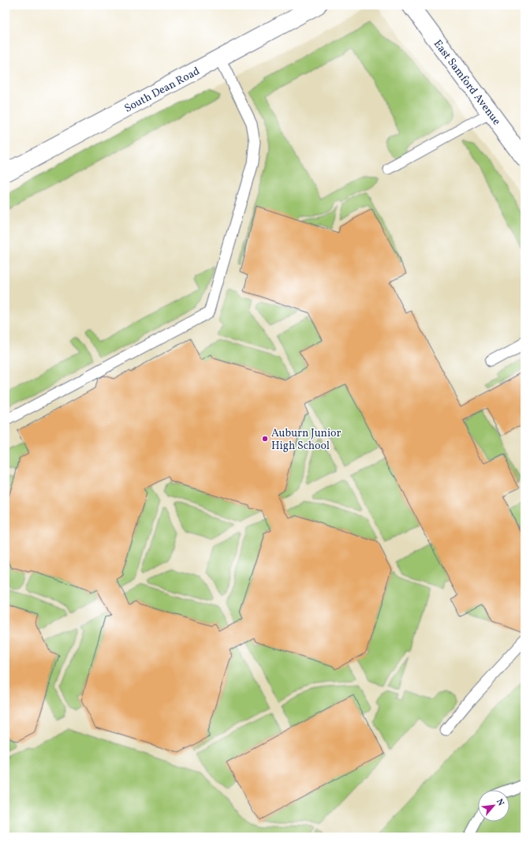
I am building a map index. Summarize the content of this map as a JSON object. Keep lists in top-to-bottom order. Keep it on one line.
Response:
{"streets":{"street":["East Samford Avenue","South Dean Road"]},"places":["Auburn Junior High School"],"north":"top right"}
